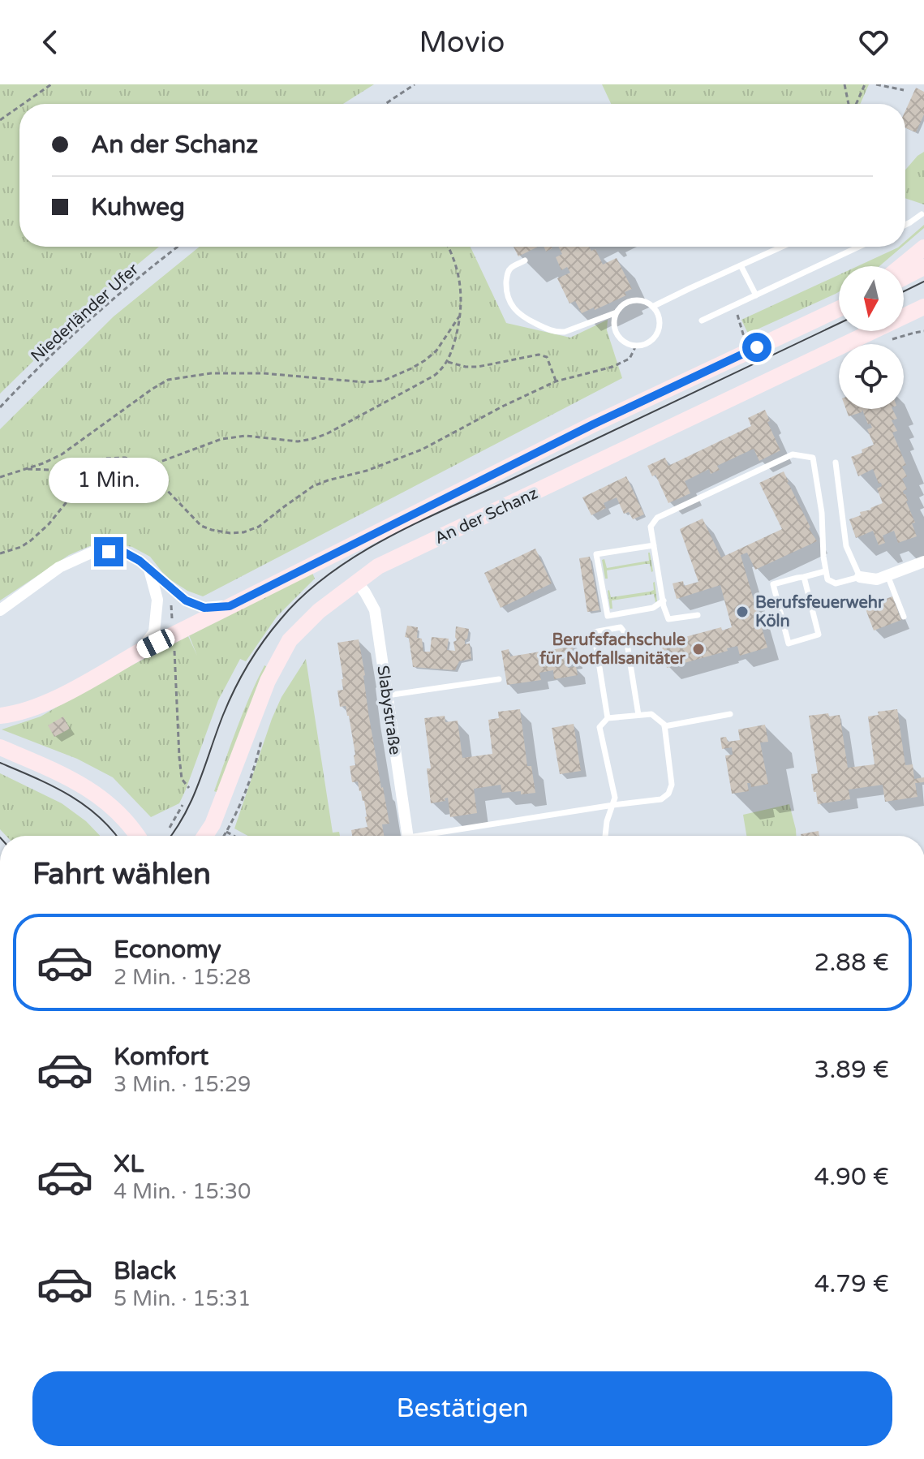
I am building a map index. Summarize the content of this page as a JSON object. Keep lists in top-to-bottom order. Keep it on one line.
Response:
{"streets":{"main road":["An der Schanz"],"street":["Slabystraße"],"path":["Niederländer Ufer"]},"crossings":[["An der Schanz","Slabystraße"]],"places":["Berufsfeuerwehr Köln","Berufsfachschule für Notfallsanitäter"],"north":"bottom","page":{"header":"Movio","banner":["An der Schanz","Kuhweg"],"bubble":"1 Min.","heading":"Fahrt wählen","list":[{"name":"Economy","note":"2 Min. · 15:28","value":"2.88 €"},{"name":"Komfort","note":"3 Min. · 15:29","value":"3.89 €"},{"name":"XL","note":"4 Min. · 15:30","value":"4.90 €"},{"name":"Black","note":"5 Min. · 15:31","value":"4.79 €"}],"buttons":"Bestätigen"}}
